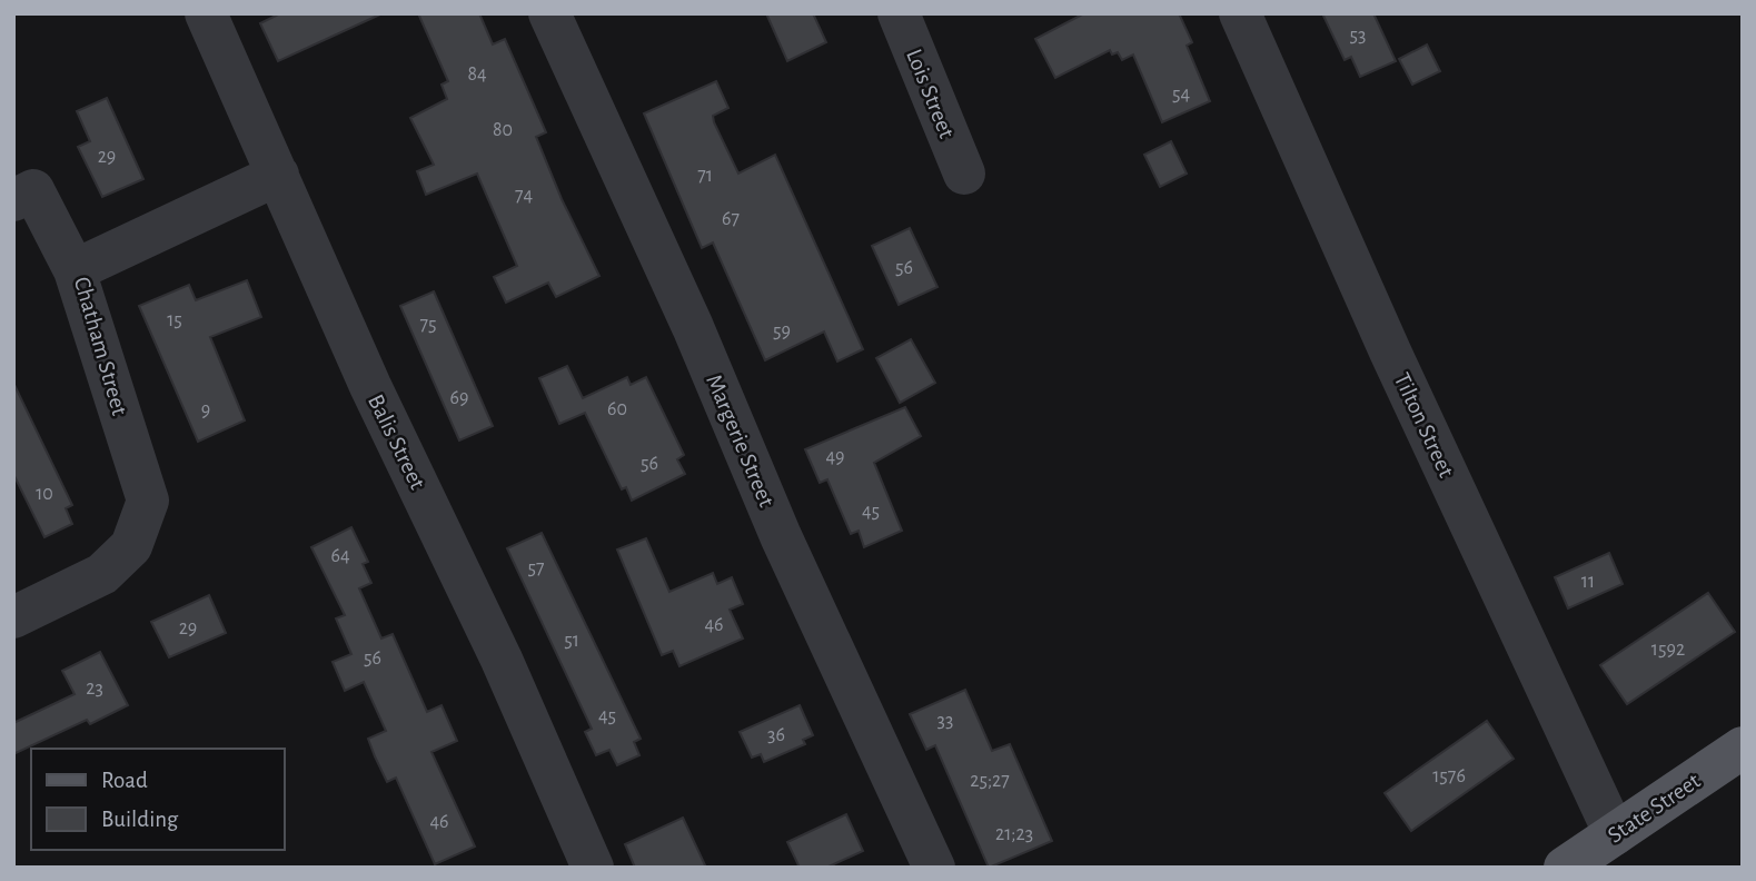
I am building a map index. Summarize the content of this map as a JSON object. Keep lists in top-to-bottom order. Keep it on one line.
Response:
{"streets":{"main road":["State Street"],"street":["Lois Street","Chatham Street","Tilton Street","Margerie Street","Balis Street"]},"crossings":[["Chatham Street","Balis Street"],["Tilton Street","State Street"]],"house_numbers":["53","84","54","80","29","71","74","67","56","15","75","59","69","60","9","49","56","10","45","64","57","11","46","29","51","1592","56","23","45","33","36","1576","25;27","46","21;23"],"legend":["Road","Building"]}
